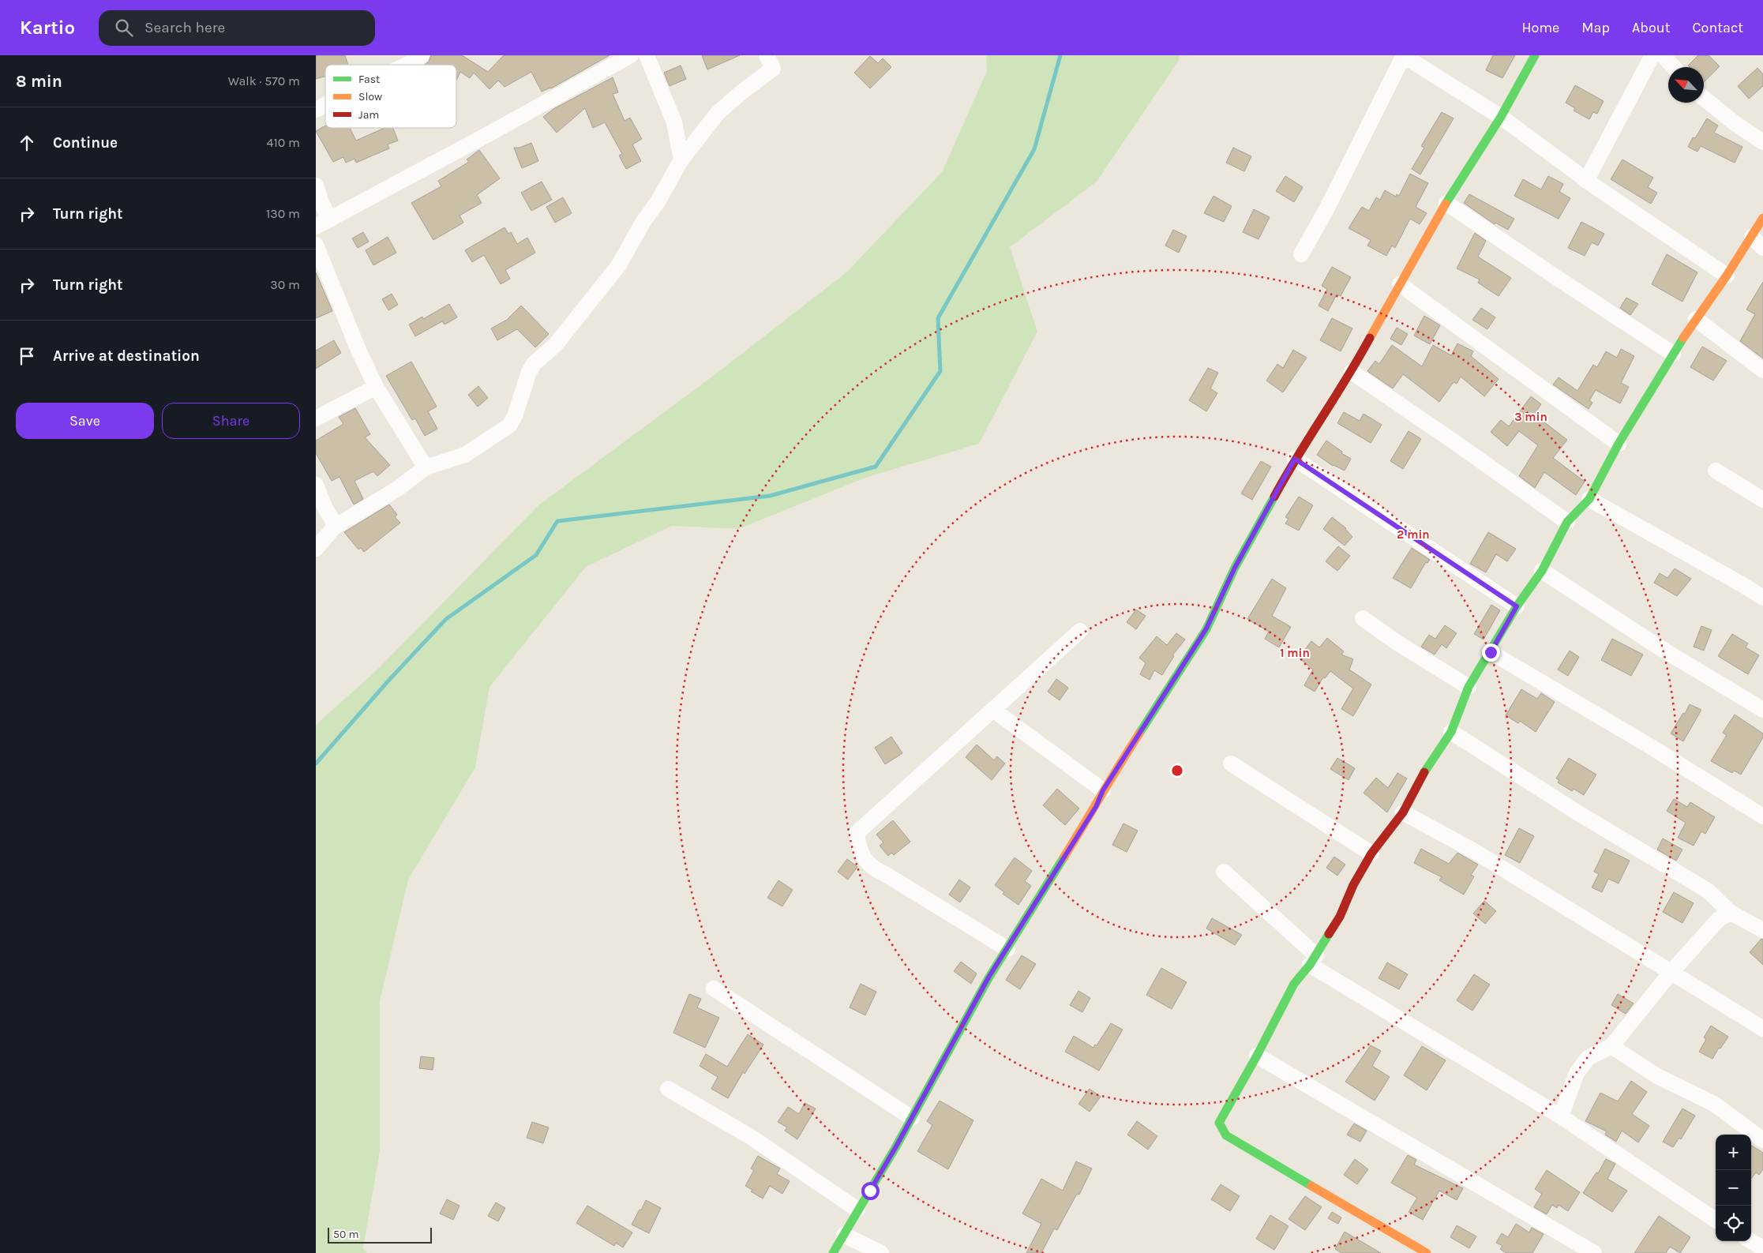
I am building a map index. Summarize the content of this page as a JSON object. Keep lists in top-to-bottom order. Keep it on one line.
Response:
{"legend":["Fast","Slow","Jam"],"scale_bar":"50 m","north":"top left","page":{"header":"Kartio","search":"Search here","nav":["Home","Map","About","Contact"],"heading":["8 min","Walk · 570 m"],"list":[["Continue","410 m"],["Turn right","130 m"],["Turn right","30 m"],"Arrive at destination"],"buttons":["Save","Share"],"map_buttons":["+","−"],"scale":"50 m"},"rings":["3 min","2 min","1 min"]}
